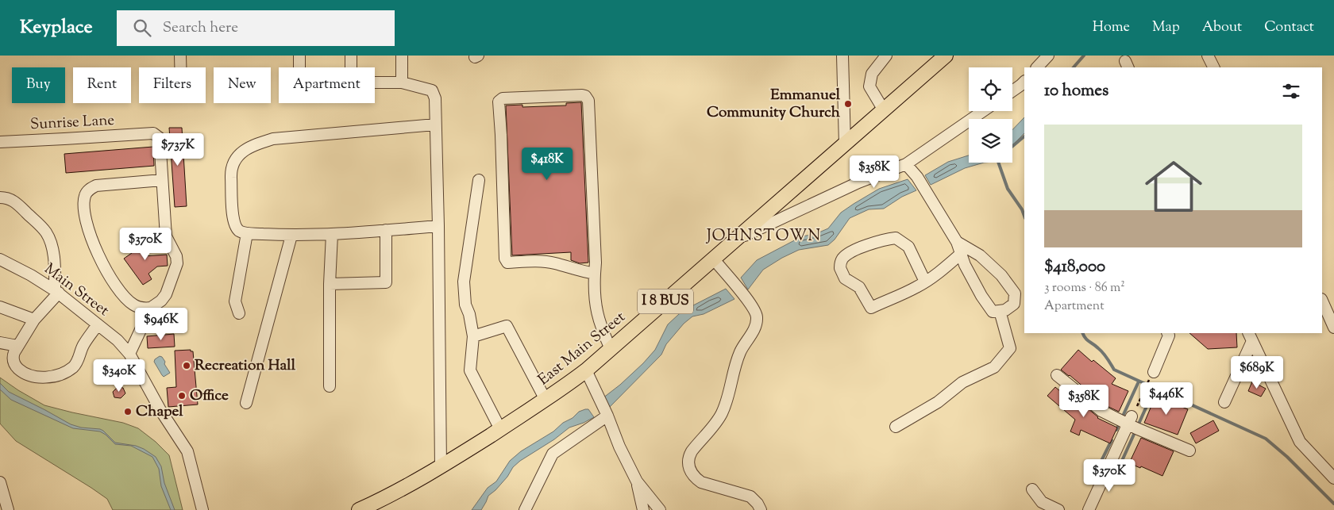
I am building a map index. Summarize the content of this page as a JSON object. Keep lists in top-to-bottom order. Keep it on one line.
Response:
{"streets":{"main road":["I 8 BUS","East Main Street"],"street":["Sunrise Lane","Main Street"]},"districts":["JOHNSTOWN"],"places":["Emmanuel Community Church","Recreation Hall","Office","Chapel"],"page":{"header":"Keyplace","search":"Search here","nav":["Home","Map","About","Contact"],"chip":["Buy","Rent","Filters","New","Apartment"],"heading":"10 homes","list":[{"name":"$418,000","note":"3 rooms · 86 m² · Apartment"}],"price":["$737K","$418K","$358K","$370K","$946K","$689K","$340K","$446K","$358K","$370K"]}}
